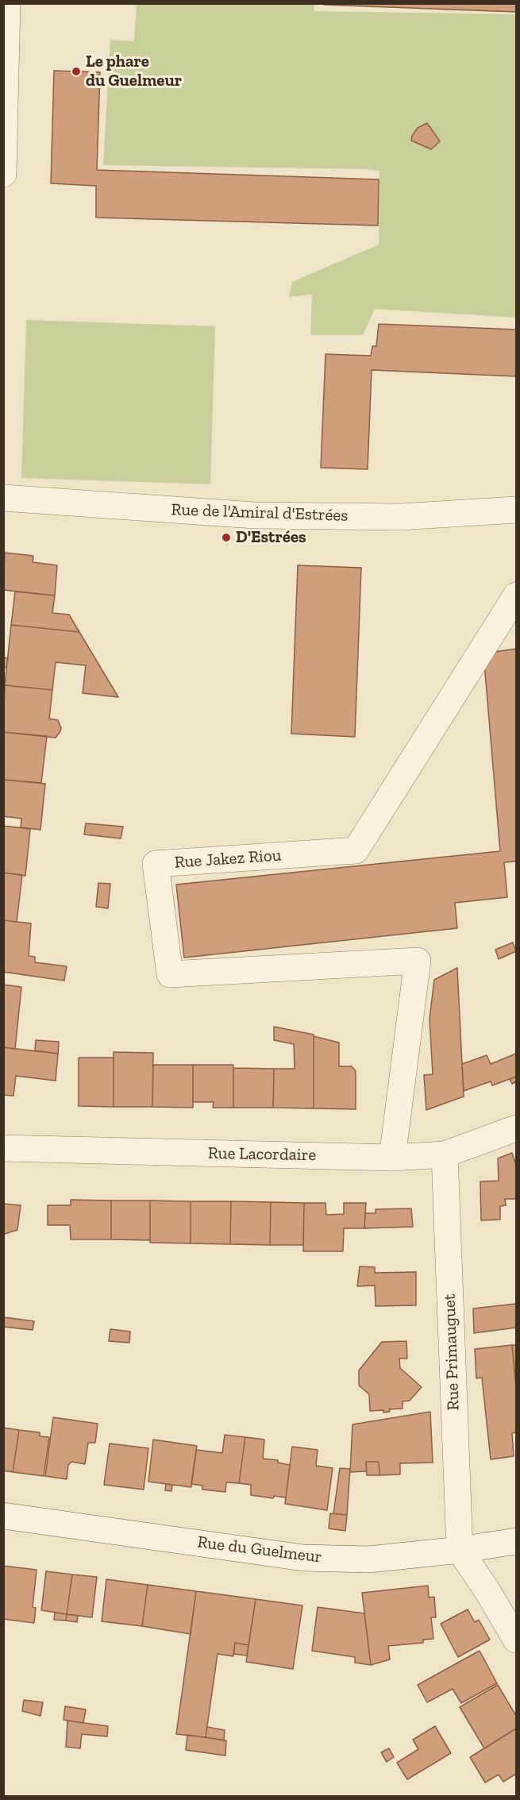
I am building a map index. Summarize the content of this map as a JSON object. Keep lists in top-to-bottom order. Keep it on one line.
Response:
{"streets":{"street":["Rue de l'Amiral d'Estrées","Rue Jakez Riou","Rue Lacordaire","Rue Primauguet","Rue du Guelmeur"]},"crossings":[["Rue Jakez Riou","Rue Lacordaire"],["Rue Lacordaire","Rue Primauguet"],["Rue Primauguet","Rue du Guelmeur"]],"places":["Le phare du Guelmeur","D'Estrées"]}
